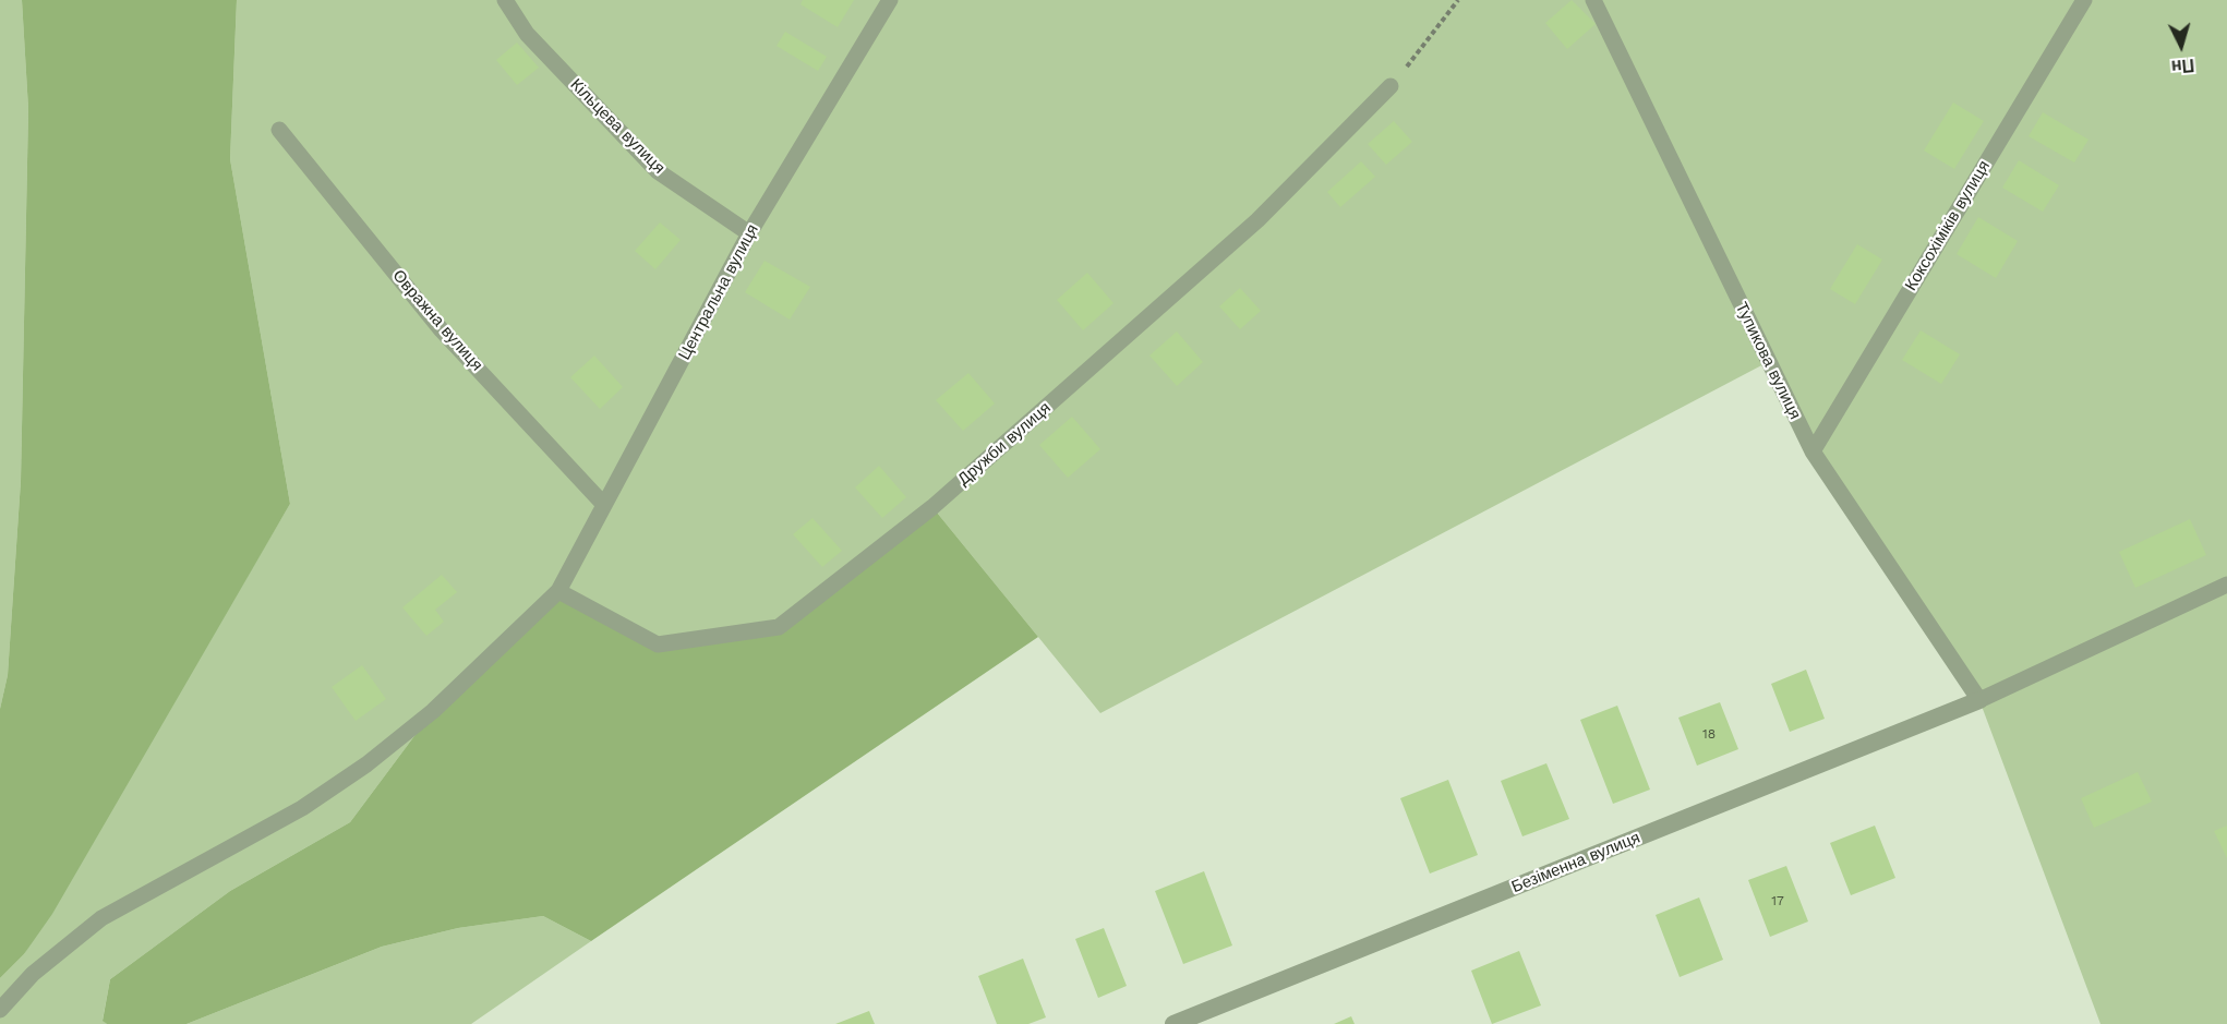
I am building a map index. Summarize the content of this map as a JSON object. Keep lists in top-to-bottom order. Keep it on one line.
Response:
{"streets":{"street":["Безіменна вулиця"],"lane":["Кільцева вулиця","Коксохіміків вулиця","Центральна вулиця","Овражна вулиця","Тупикова вулиця","Дружби вулиця"]},"crossings":[["Кільцева вулиця","Центральна вулиця"],["Коксохіміків вулиця","Тупикова вулиця"],["Центральна вулиця","Овражна вулиця"],["Центральна вулиця","Дружби вулиця"],["Тупикова вулиця","Безіменна вулиця"]],"house_numbers":["18","17"],"north":"bottom"}
